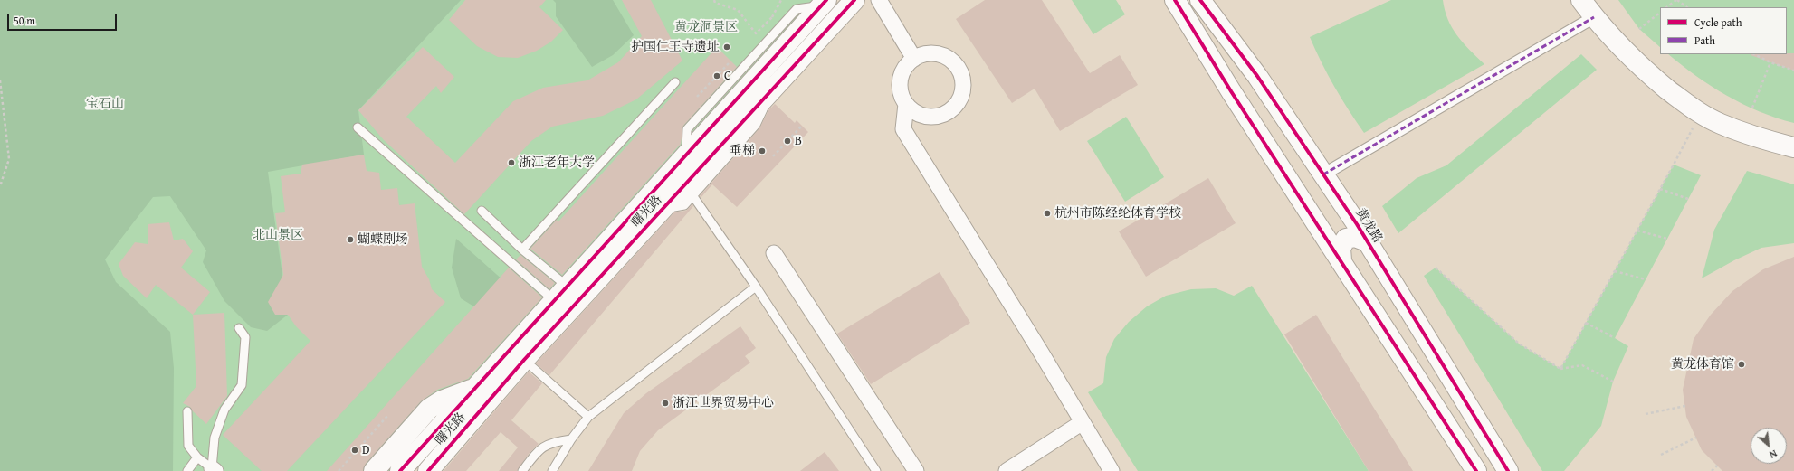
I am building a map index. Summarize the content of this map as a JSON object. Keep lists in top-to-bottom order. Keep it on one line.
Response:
{"streets":{"main road":["曙光路","黄龙路"]},"parks":["黄龙洞景区","宝石山","北山景区"],"places":["护国仁王寺遗址","C","B","垂梯","浙江老年大学","杭州市陈经纶体育学校","蝴蝶剧场","黄龙体育馆","浙江世界贸易中心","D"],"legend":["Cycle path","Path"],"scale_bar":"50 m","north":"bottom right"}
